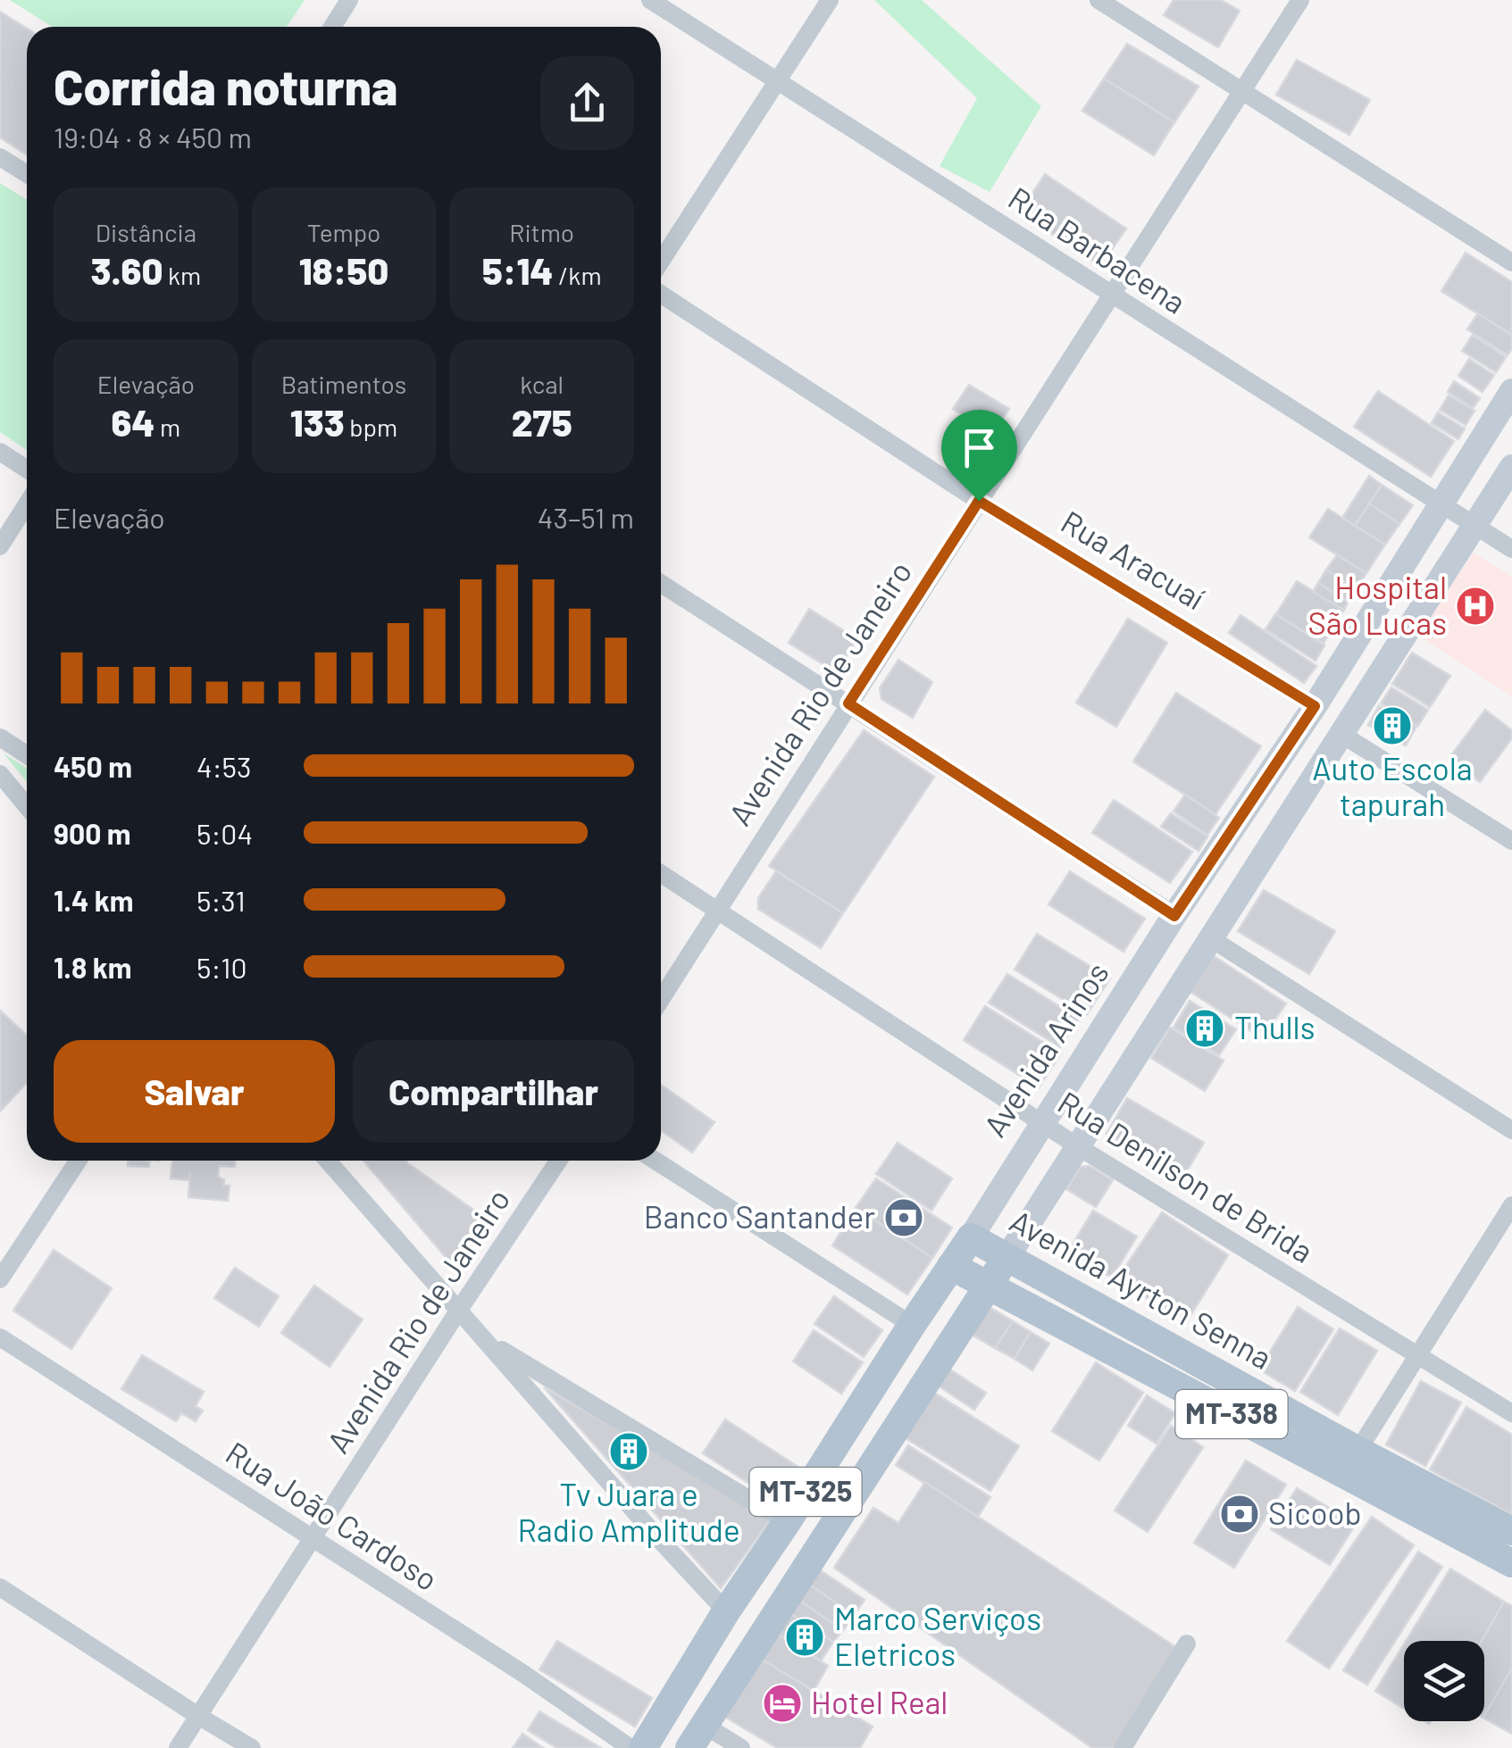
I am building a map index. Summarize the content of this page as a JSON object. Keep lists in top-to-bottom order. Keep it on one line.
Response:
{"streets":{"main road":["Avenida Arinos","Avenida Ayrton Senna","MT-338","MT-325"],"street":["Rua Barbacena","Rua Aracuaí","Avenida Rio de Janeiro","Rua Denilson de Brida","Rua João Cardoso"]},"crossings":[["Rua Barbacena","Avenida Rio de Janeiro"],["Rua Barbacena","Avenida Arinos"],["Rua Barbacena","MT-325"],["Rua Aracuaí","Avenida Rio de Janeiro"],["Rua Aracuaí","Avenida Arinos"],["Avenida Rio de Janeiro","Rua Denilson de Brida"],["Avenida Rio de Janeiro","Rua João Cardoso"],["Avenida Arinos","Rua Denilson de Brida"],["Avenida Arinos","Avenida Ayrton Senna"],["Rua Denilson de Brida","MT-325"],["Avenida Ayrton Senna","MT-325"]],"places":{"hospital":["Hospital São Lucas"],"building":["Auto Escola tapurah","Thulls","Tv Juara e Radio Amplitude","Marco Serviços Eletricos"],"bank":["Banco Santander","Sicoob"],"hotel":["Hotel Real"]},"page":{"heading":["Corrida noturna","19:04 · 8 × 450 m"],"stats":[["Distância","3.60 km"],["Tempo","18:50"],["Ritmo","5:14 /km"],["Elevação","64 m"],["Batimentos","133 bpm"],["kcal","275"]],"chart":["Elevação","43–51 m"],"list":[{"name":"450 m","note":"4:53"},{"name":"900 m","note":"5:04"},{"name":"1.4 km","note":"5:31"},{"name":"1.8 km","note":"5:10"}],"buttons":["Salvar","Compartilhar"]}}
